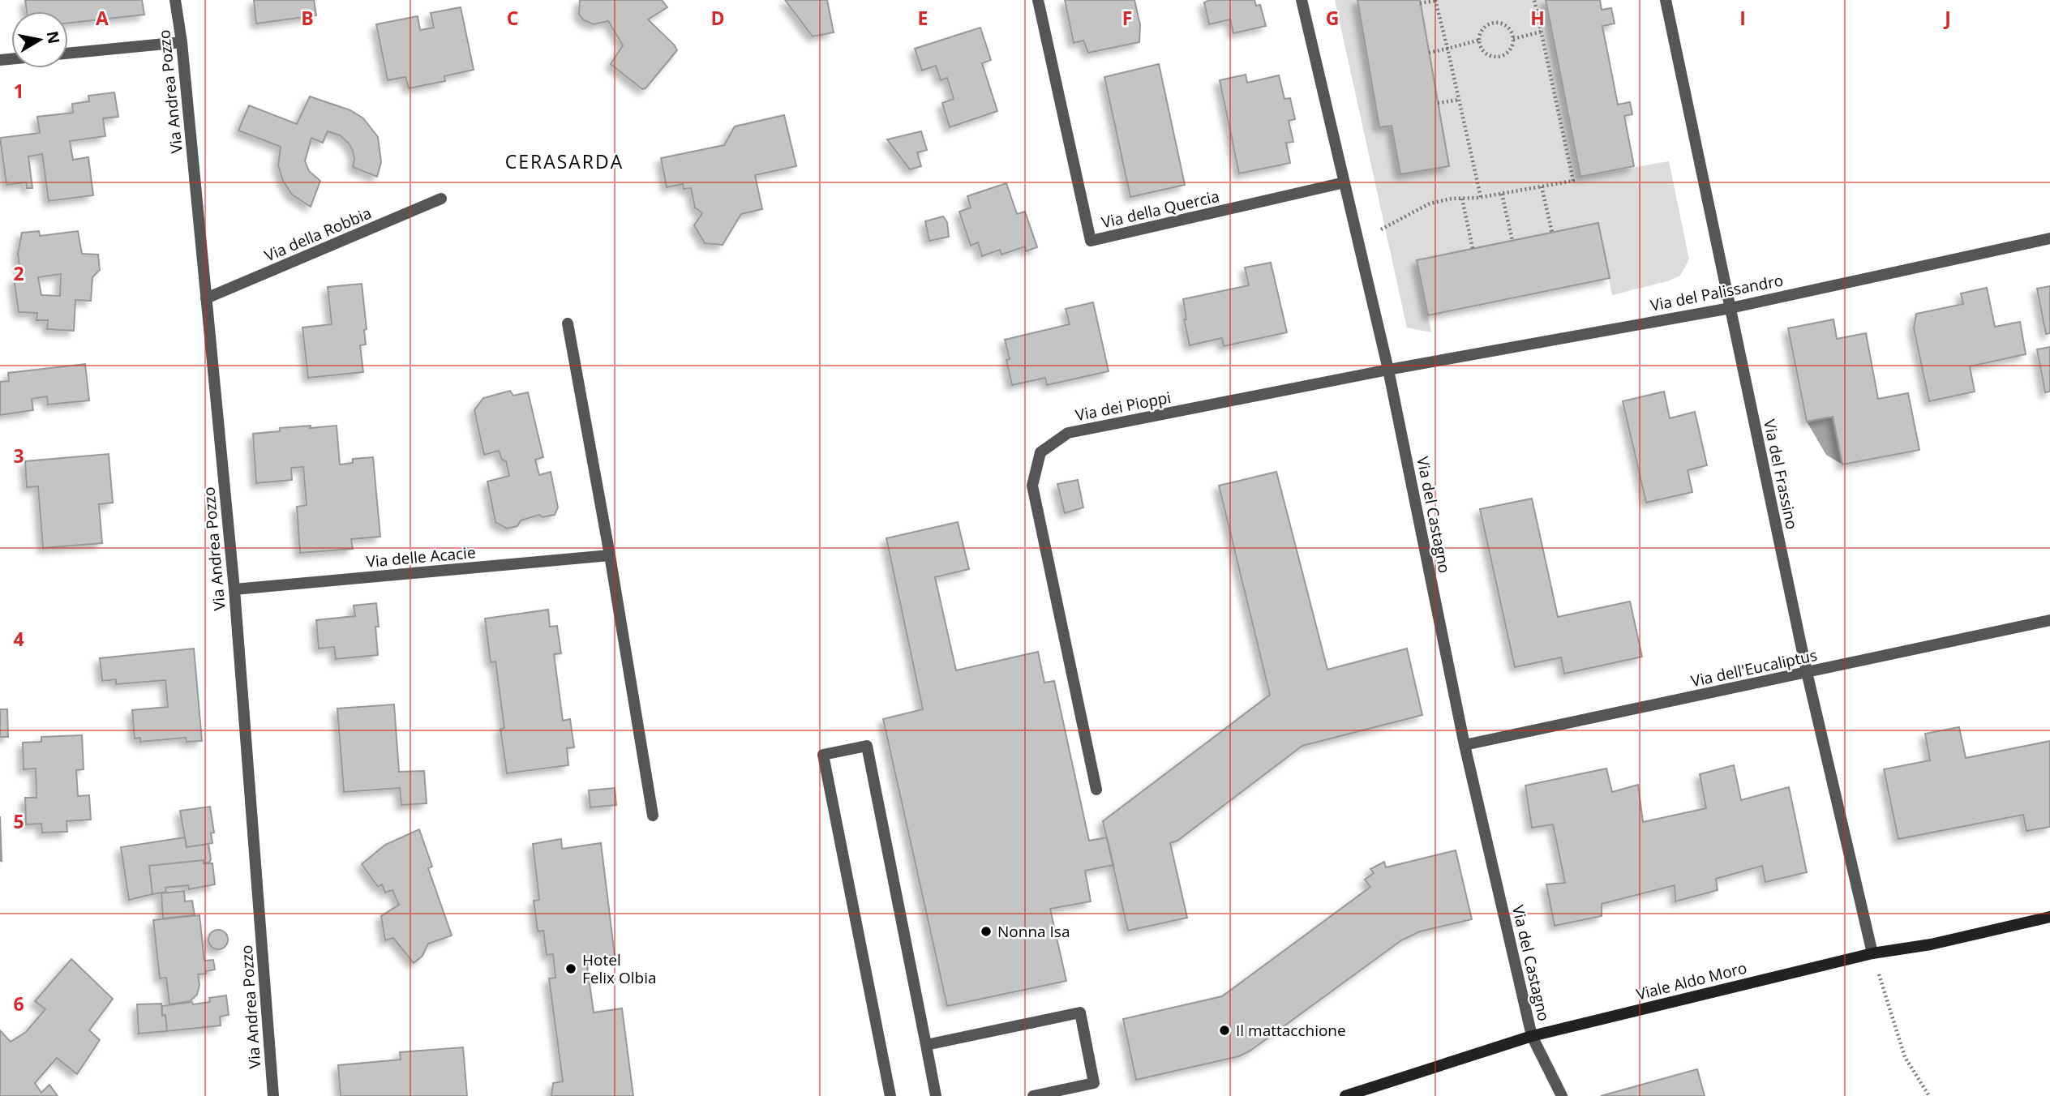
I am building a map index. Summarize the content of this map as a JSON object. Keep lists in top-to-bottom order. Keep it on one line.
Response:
{"streets":{"main road":["Viale Aldo Moro"],"street":["Via Andrea Pozzo","Via della Quercia","Via della Robbia","Via del Palissandro","Via dei Pioppi","Via del Frassino","Via del Castagno","Via delle Acacie","Via dell'Eucaliptus"]},"crossings":[["Via Andrea Pozzo","Via della Robbia"],["Via Andrea Pozzo","Via delle Acacie"],["Via della Quercia","Via del Castagno"],["Via del Palissandro","Via dei Pioppi"],["Via del Palissandro","Via del Frassino"],["Via del Palissandro","Via del Castagno"],["Via dei Pioppi","Via del Castagno"],["Via del Frassino","Via dell'Eucaliptus"],["Via del Frassino","Viale Aldo Moro"],["Via del Castagno","Via dell'Eucaliptus"],["Via del Castagno","Viale Aldo Moro"]],"districts":["CERASARDA"],"places":["Nonna Isa","Hotel Felix Olbia","Il mattacchione"],"north":"right","grid":{"columns":["A","B","C","D","E","F","G","H","I","J"],"rows":["1","2","3","4","5","6"]}}
